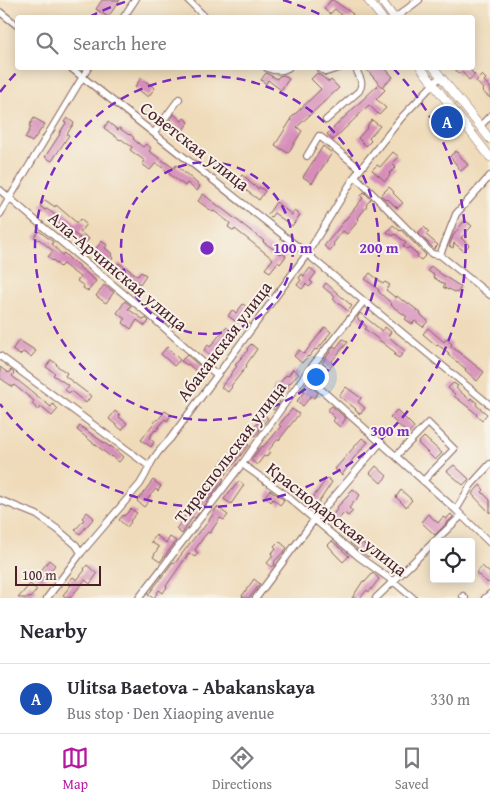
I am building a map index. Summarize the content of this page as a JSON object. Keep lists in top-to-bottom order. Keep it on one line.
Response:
{"streets":{"street":["Советская улица","Ала-Арчинская улица","Абаканская улица","Тираспольская улица","Краснодарская улица"]},"crossings":[["Советская улица","Абаканская улица"],["Советская улица","Тираспольская улица"],["Ала-Арчинская улица","Абаканская улица"],["Тираспольская улица","Краснодарская улица"]],"scale_bar":"100 m","page":{"search":"Search here","pins":"A","scale":"100 m","heading":"Nearby","list":[{"mark":"A","name":"Ulitsa Baetova - Abakanskaya","note":"Bus stop · Den Xiaoping avenue","value":"330 m"}],"nav":["Map","Directions","Saved"]},"rings":["100 m","200 m","300 m"]}
